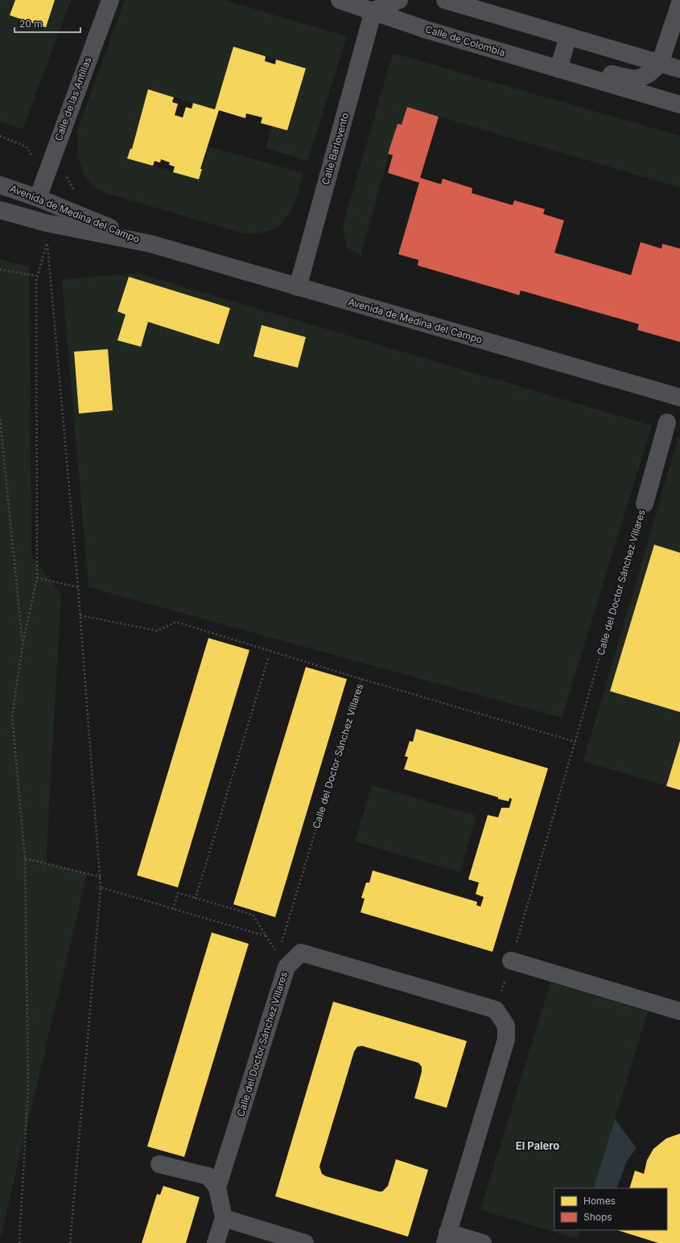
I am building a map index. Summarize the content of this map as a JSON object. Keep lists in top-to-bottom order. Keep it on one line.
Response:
{"streets":{"main road":["Avenida de Medina del Campo"],"street":["Calle de Colombia","Calle de las Antillas","Calle Barlovento","Calle del Doctor Sánchez Villares"]},"crossings":[["Calle de Colombia","Calle Barlovento"],["Calle de las Antillas","Avenida de Medina del Campo"],["Calle Barlovento","Avenida de Medina del Campo"]],"districts":["El Palero"],"legend":["Homes","Shops"],"scale_bar":"20 m"}
